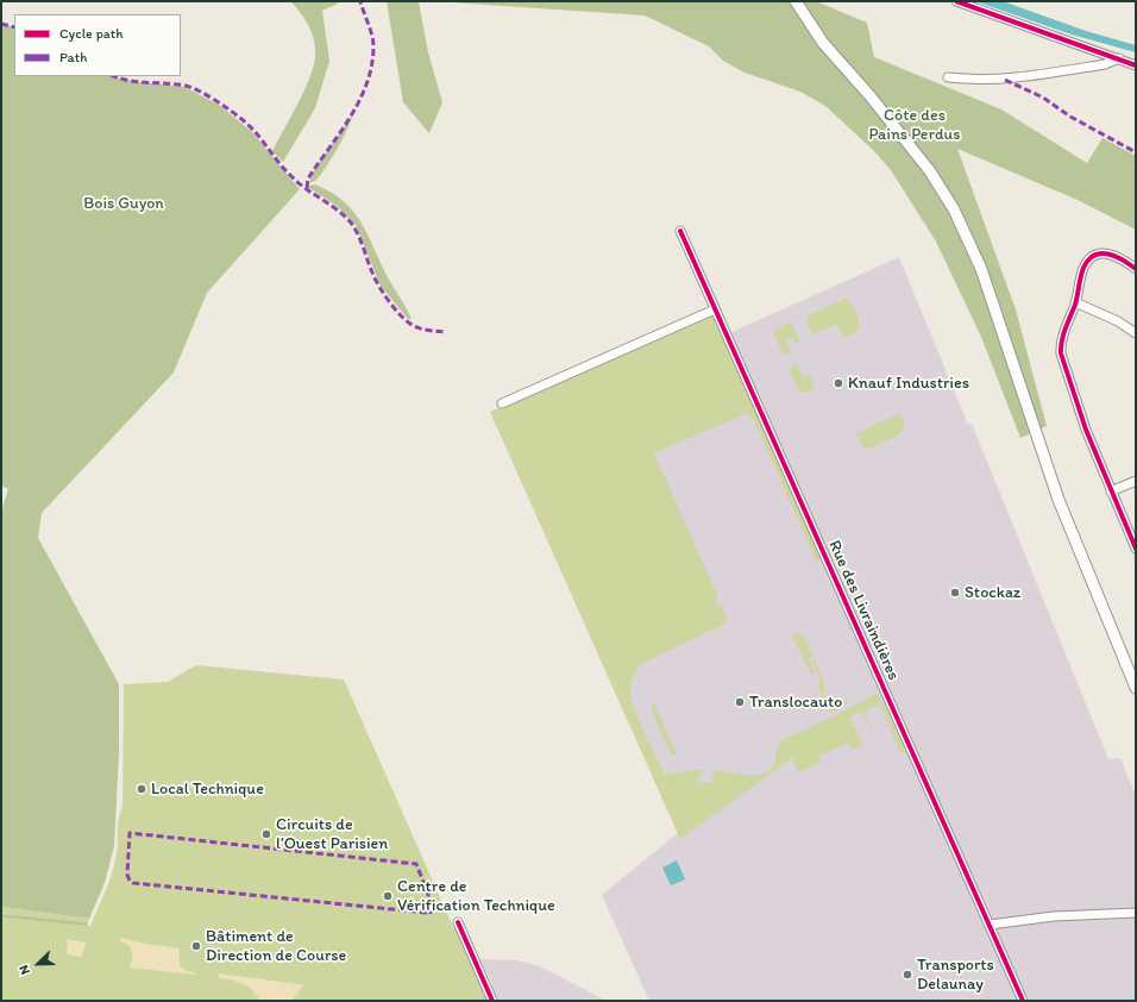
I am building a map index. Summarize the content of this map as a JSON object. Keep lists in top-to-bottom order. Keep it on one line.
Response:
{"streets":{"street":["Rue des Livraindières"]},"parks":["Côte des Pains Perdus","Bois Guyon"],"places":["Knauf Industries","Stockaz","Translocauto","Local Technique","Circuits de l’Ouest Parisien","Centre de Vérification Technique","Bâtiment de Direction de Course","Transports Delaunay"],"legend":["Cycle path","Path"],"north":"bottom left"}
